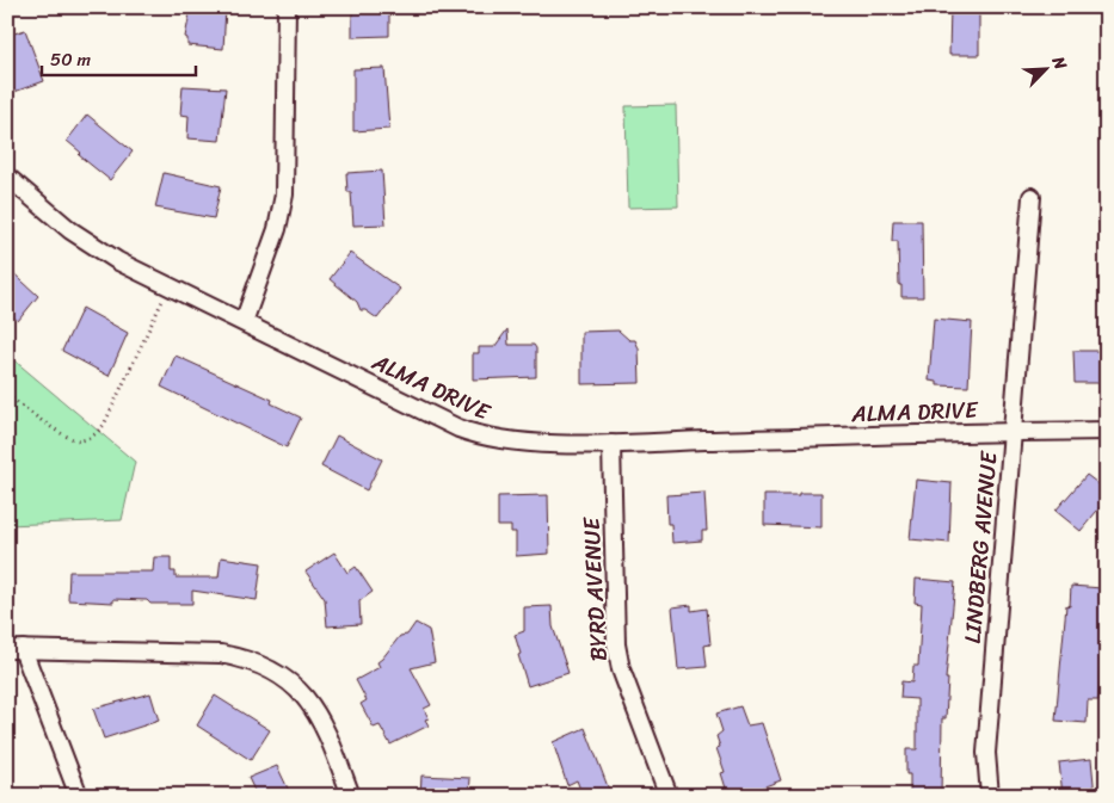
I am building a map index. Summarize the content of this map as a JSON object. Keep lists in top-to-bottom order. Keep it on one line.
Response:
{"streets":{"street":["ALMA DRIVE","LINDBERG AVENUE","BYRD AVENUE"]},"crossings":[["ALMA DRIVE","LINDBERG AVENUE"],["ALMA DRIVE","BYRD AVENUE"]],"scale_bar":"50 m","north":"top right"}
